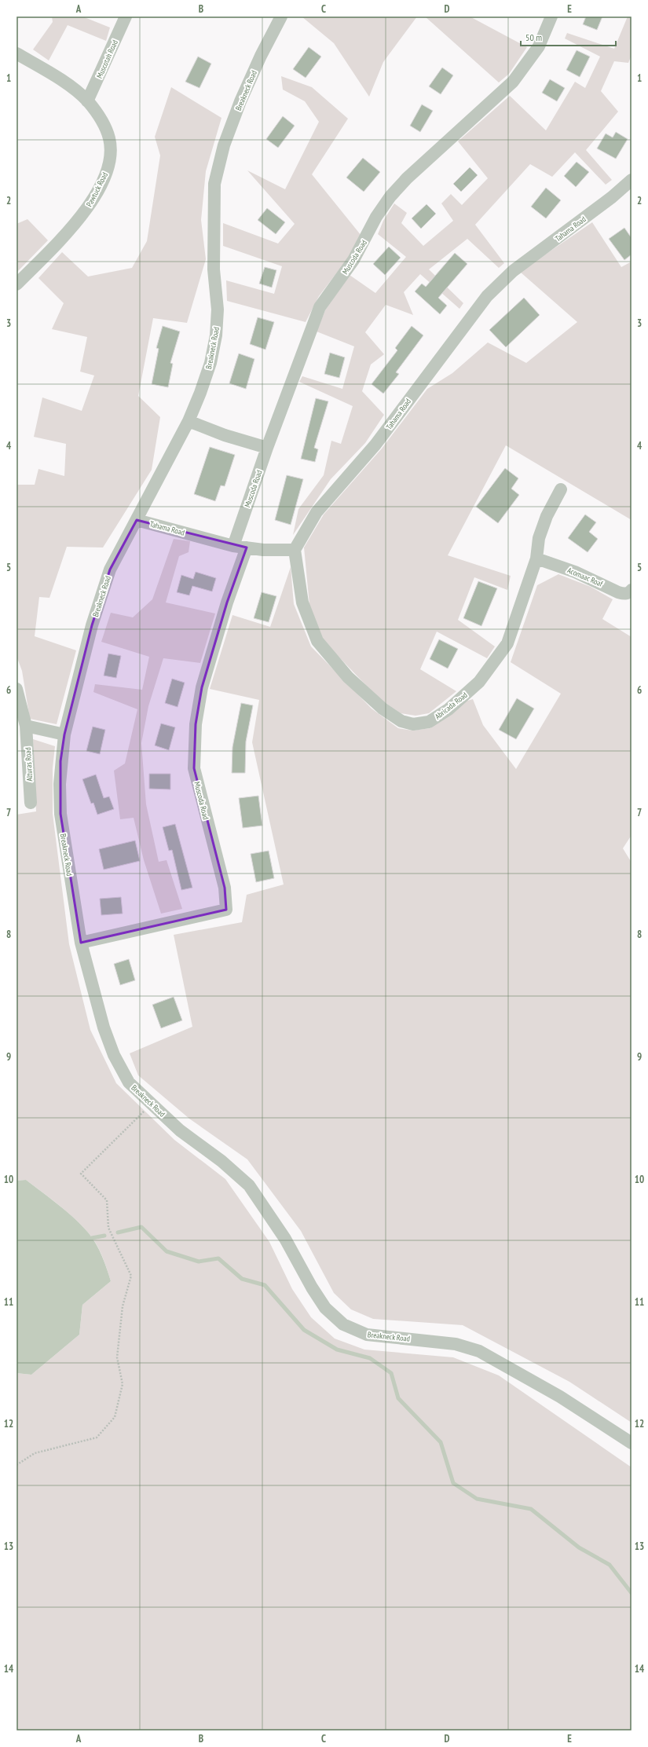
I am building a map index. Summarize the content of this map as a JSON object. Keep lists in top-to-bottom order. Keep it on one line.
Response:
{"streets":{"street":["Muscotah Road","Breakneck Road","Pawtuck Road","Tahama Road","Muscoda Road","Acomaac Roaf","Abricada Road","Alturas Road"]},"crossings":[["Muscotah Road","Pawtuck Road"],["Breakneck Road","Tahama Road"],["Breakneck Road","Muscoda Road"],["Tahama Road","Muscoda Road"],["Tahama Road","Abricada Road"],["Acomaac Roaf","Abricada Road"]],"scale_bar":"50 m","grid":{"columns":["A","B","C","D","E"],"rows":["1","2","3","4","5","6","7","8","9","10","11","12","13","14"]}}
